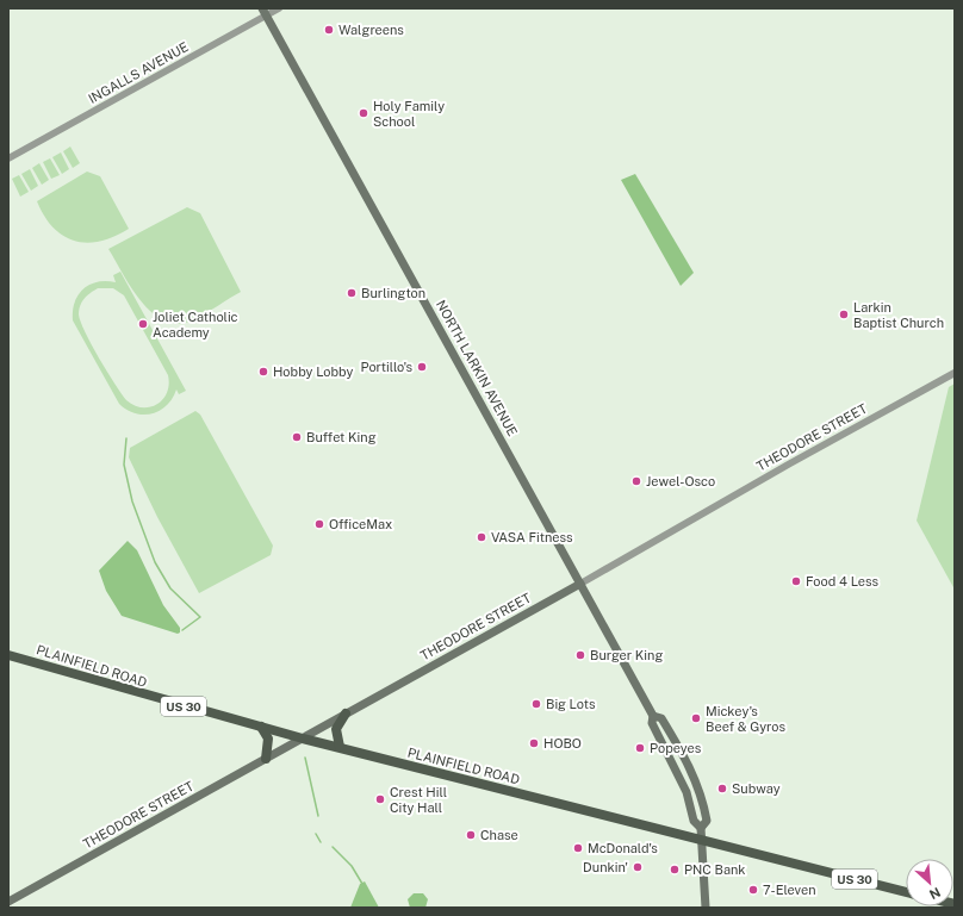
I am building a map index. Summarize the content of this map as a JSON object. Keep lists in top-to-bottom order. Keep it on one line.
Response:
{"streets":{"main road":["NORTH LARKIN AVENUE","THEODORE STREET","PLAINFIELD ROAD","US 30"],"street":["INGALLS AVENUE"]},"crossings":[["INGALLS AVENUE","NORTH LARKIN AVENUE"],["NORTH LARKIN AVENUE","THEODORE STREET"],["NORTH LARKIN AVENUE","PLAINFIELD ROAD"],["THEODORE STREET","PLAINFIELD ROAD"]],"places":["Walgreens","Holy Family School","Burlington","Larkin Baptist Church","Joliet Catholic Academy","Portillo's","Hobby Lobby","Buffet King","Jewel-Osco","OfficeMax","VASA Fitness","Food 4 Less","Burger King","Big Lots","Mickey's Beef & Gyros","HOBO","Popeyes","Subway","Crest Hill City Hall","Chase","McDonald's","Dunkin'","PNC Bank","7-Eleven"],"north":"bottom right"}
